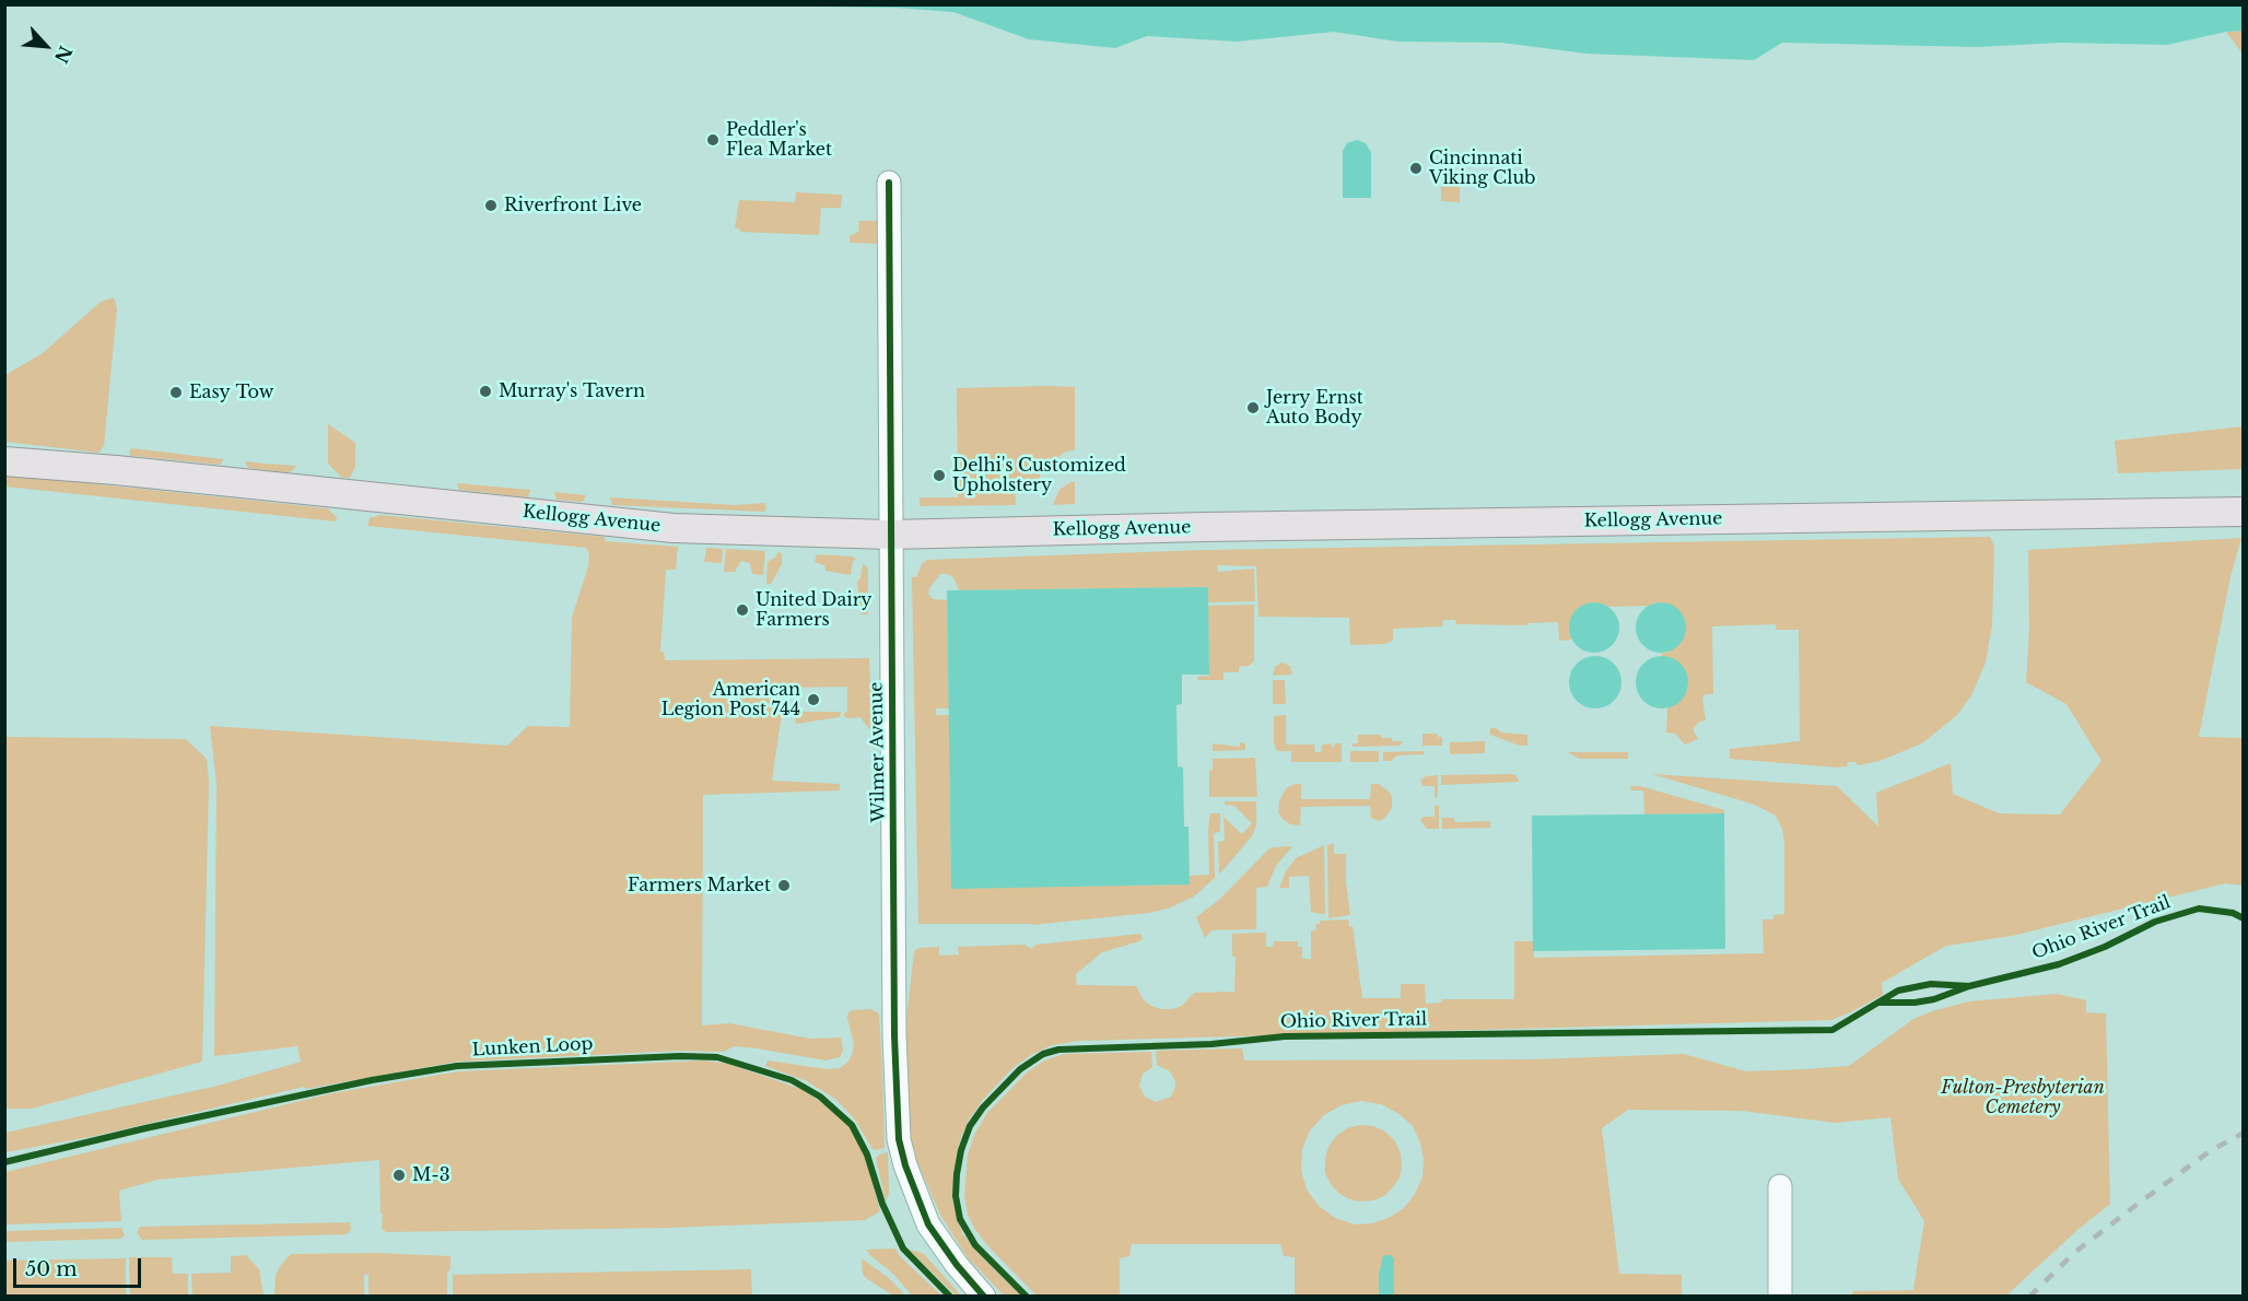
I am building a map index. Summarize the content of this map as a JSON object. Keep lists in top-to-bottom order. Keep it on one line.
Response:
{"streets":{"main road":["Kellogg Avenue"],"street":["Wilmer Avenue"],"cycle path":["Ohio River Trail","Lunken Loop"]},"crossings":[["Kellogg Avenue","Wilmer Avenue"]],"parks":["Fulton-Presbyterian Cemetery"],"places":["Peddler's Flea Market","Cincinnati Viking Club","Riverfront Live","Murray's Tavern","Easy Tow","Jerry Ernst Auto Body","Delhi's Customized Upholstery","United Dairy Farmers","American Legion Post 744","Farmers Market","M-3"],"scale_bar":"50 m","north":"bottom right"}
